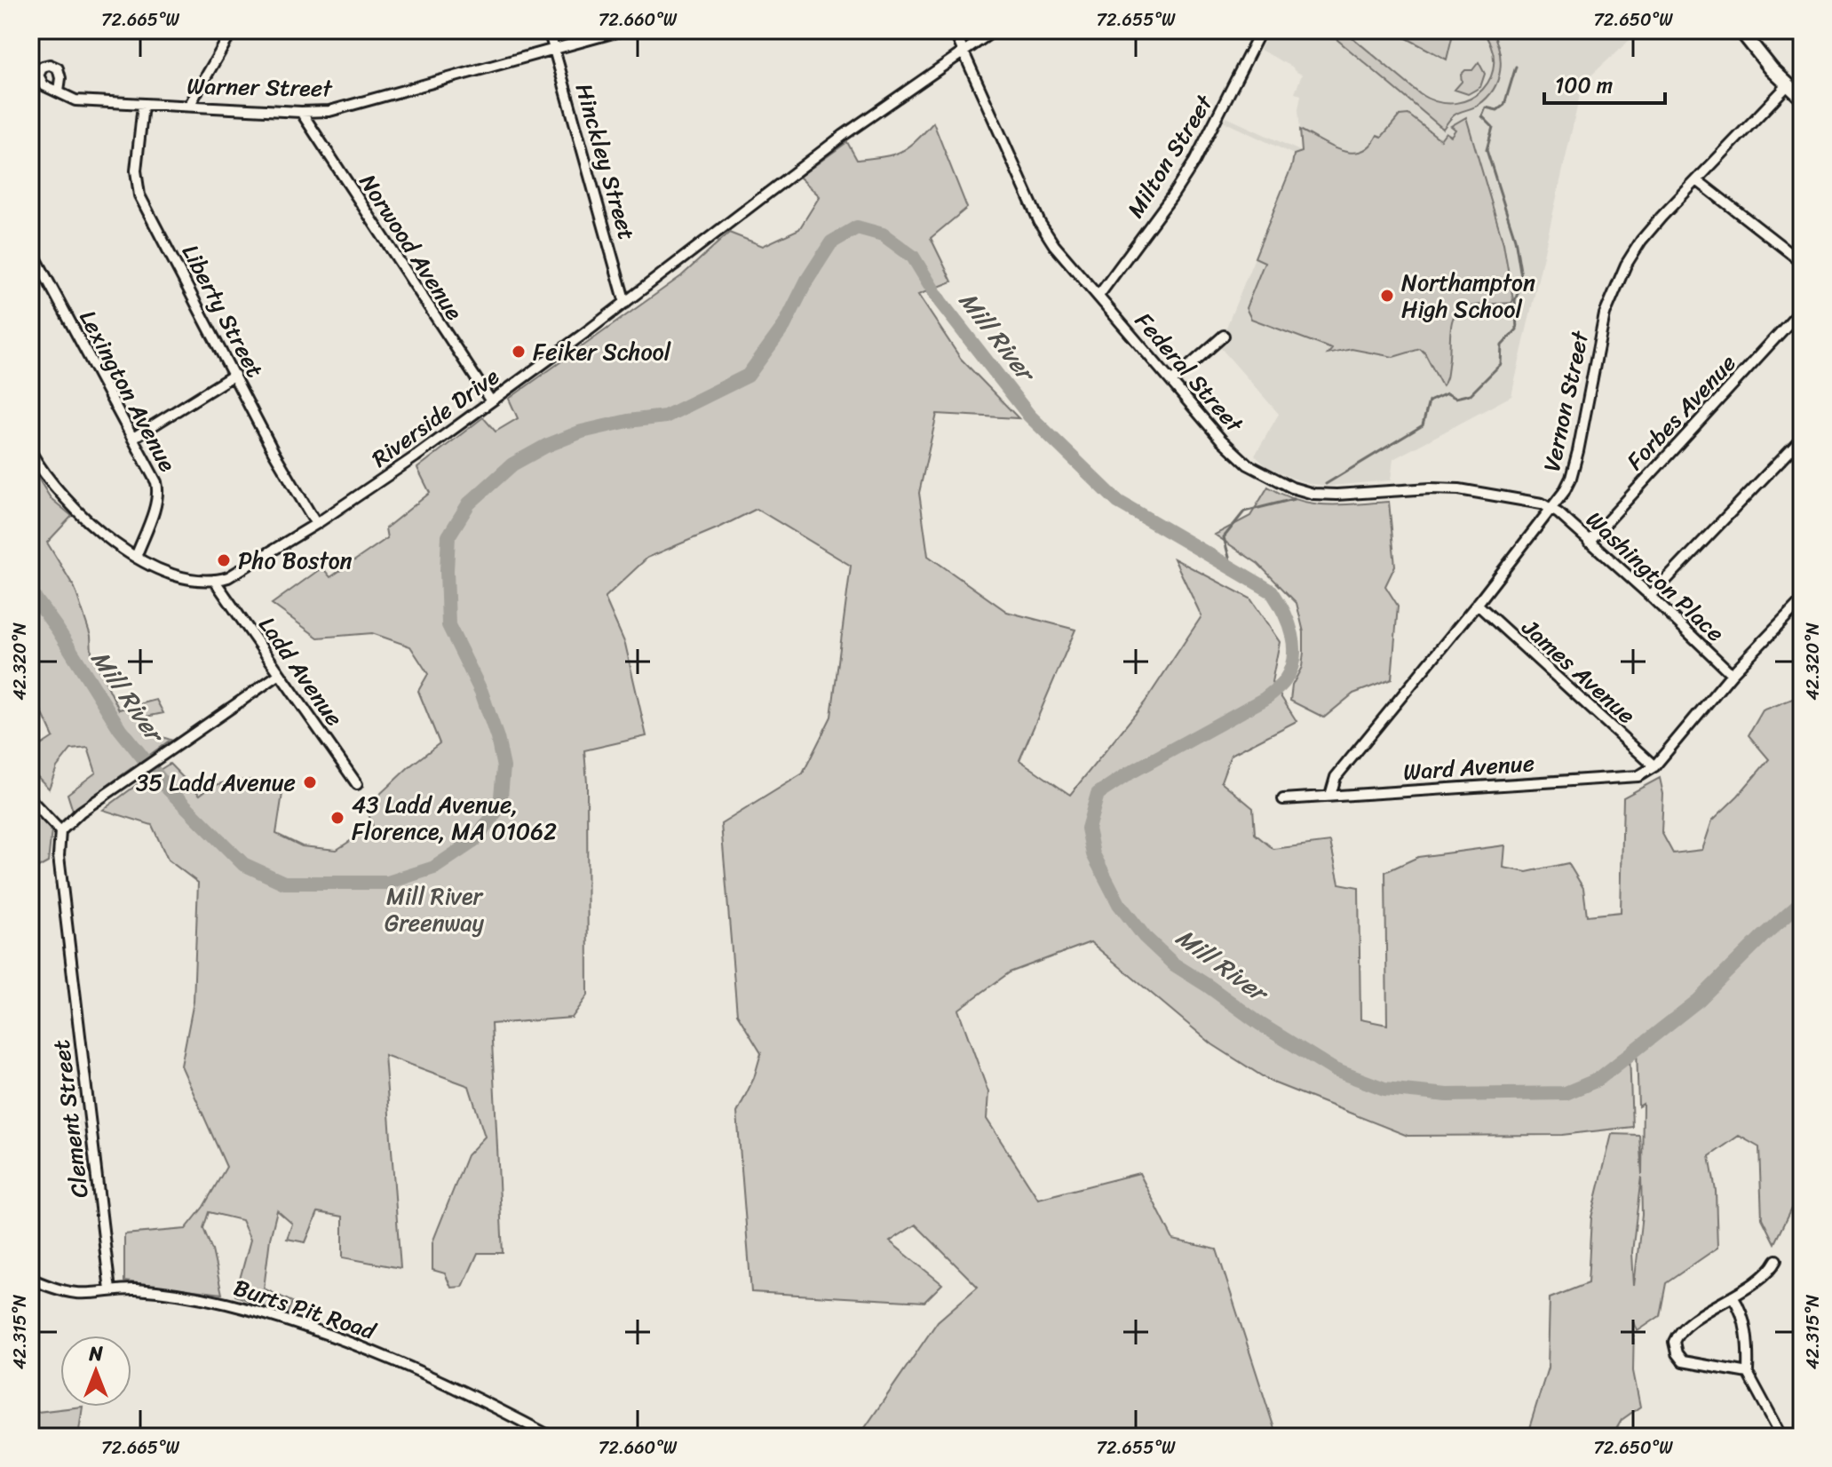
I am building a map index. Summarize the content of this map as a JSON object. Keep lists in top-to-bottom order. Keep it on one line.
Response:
{"streets":{"street":["Warner Street","Milton Street","Hinckley Street","Norwood Avenue","Liberty Street","Federal Street","Lexington Avenue","Vernon Street","Forbes Avenue","Riverside Drive","Washington Place","Ladd Avenue","James Avenue","Ward Avenue","Clement Street","Burts Pit Road"]},"crossings":[["Warner Street","Hinckley Street"],["Warner Street","Norwood Avenue"],["Warner Street","Liberty Street"],["Milton Street","Federal Street"],["Hinckley Street","Riverside Drive"],["Norwood Avenue","Riverside Drive"],["Liberty Street","Riverside Drive"],["Federal Street","Vernon Street"],["Federal Street","Riverside Drive"],["Federal Street","Washington Place"],["Vernon Street","Washington Place"],["Vernon Street","James Avenue"],["Vernon Street","Ward Avenue"],["Forbes Avenue","Washington Place"],["Riverside Drive","Ladd Avenue"],["James Avenue","Ward Avenue"],["Clement Street","Burts Pit Road"]],"water":["Mill River"],"parks":["Mill River Greenway"],"places":["Northampton High School","Feiker School","Pho Boston","35 Ladd Avenue","43 Ladd Avenue, Florence, MA 01062"],"scale_bar":"100 m","north":"top","coordinates":["72.665°W","72.660°W","72.655°W","72.650°W","42.320°N","42.315°N"]}
